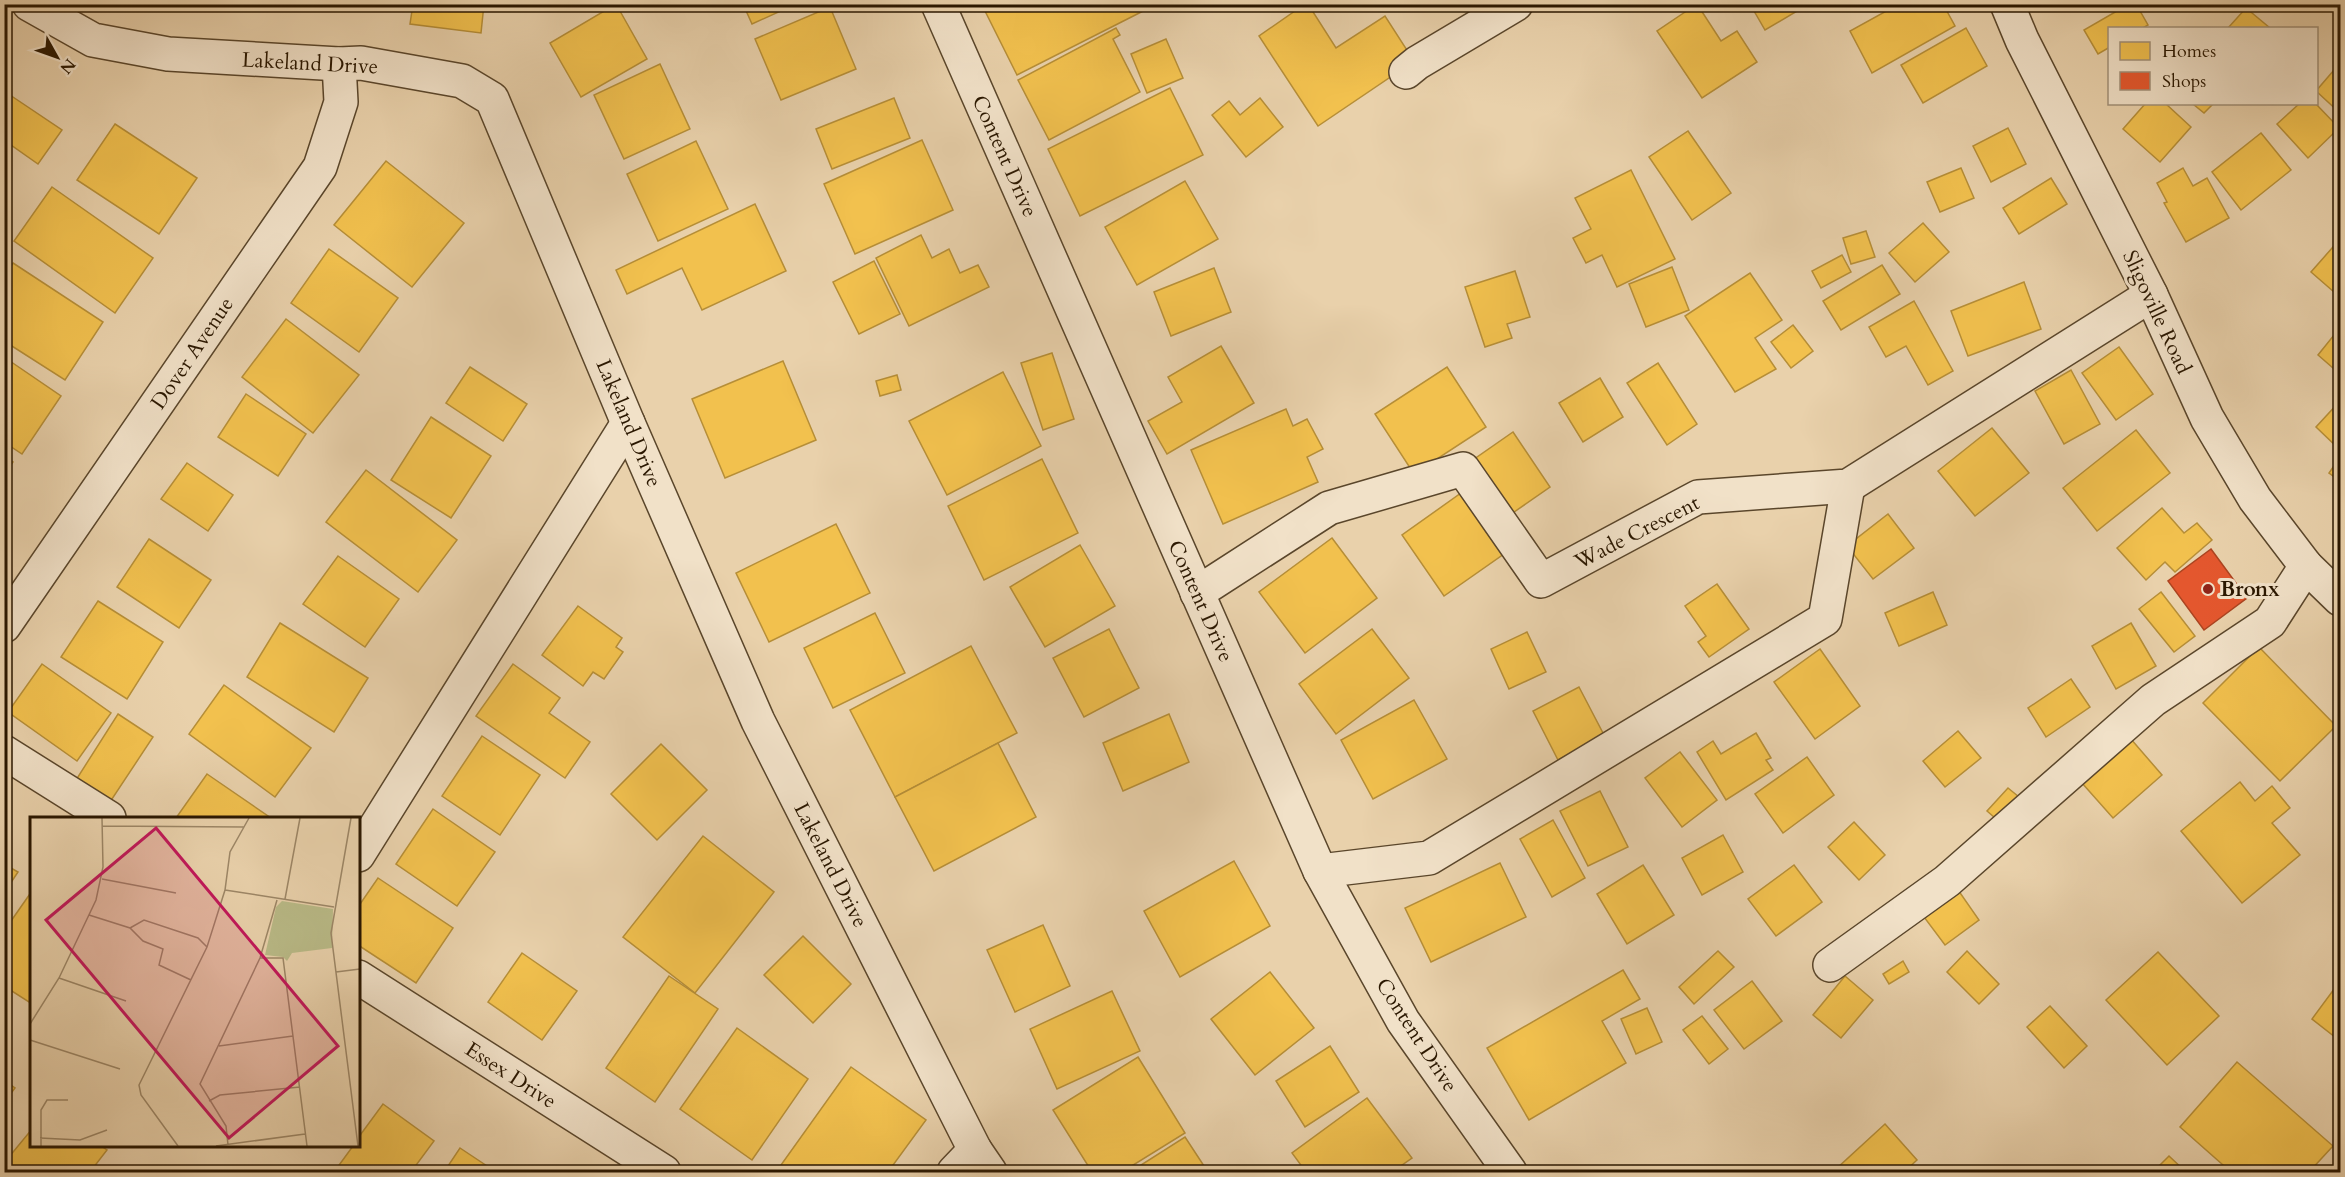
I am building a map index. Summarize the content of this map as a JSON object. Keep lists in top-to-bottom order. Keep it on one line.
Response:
{"streets":{"street":["Lakeland Drive","Content Drive","Sligoville Road","Dover Avenue","Wade Crescent","Essex Drive"]},"crossings":[["Lakeland Drive","Dover Avenue"],["Content Drive","Wade Crescent"],["Sligoville Road","Wade Crescent"]],"places":["Bronx"],"legend":["Homes","Shops"],"north":"bottom right"}
